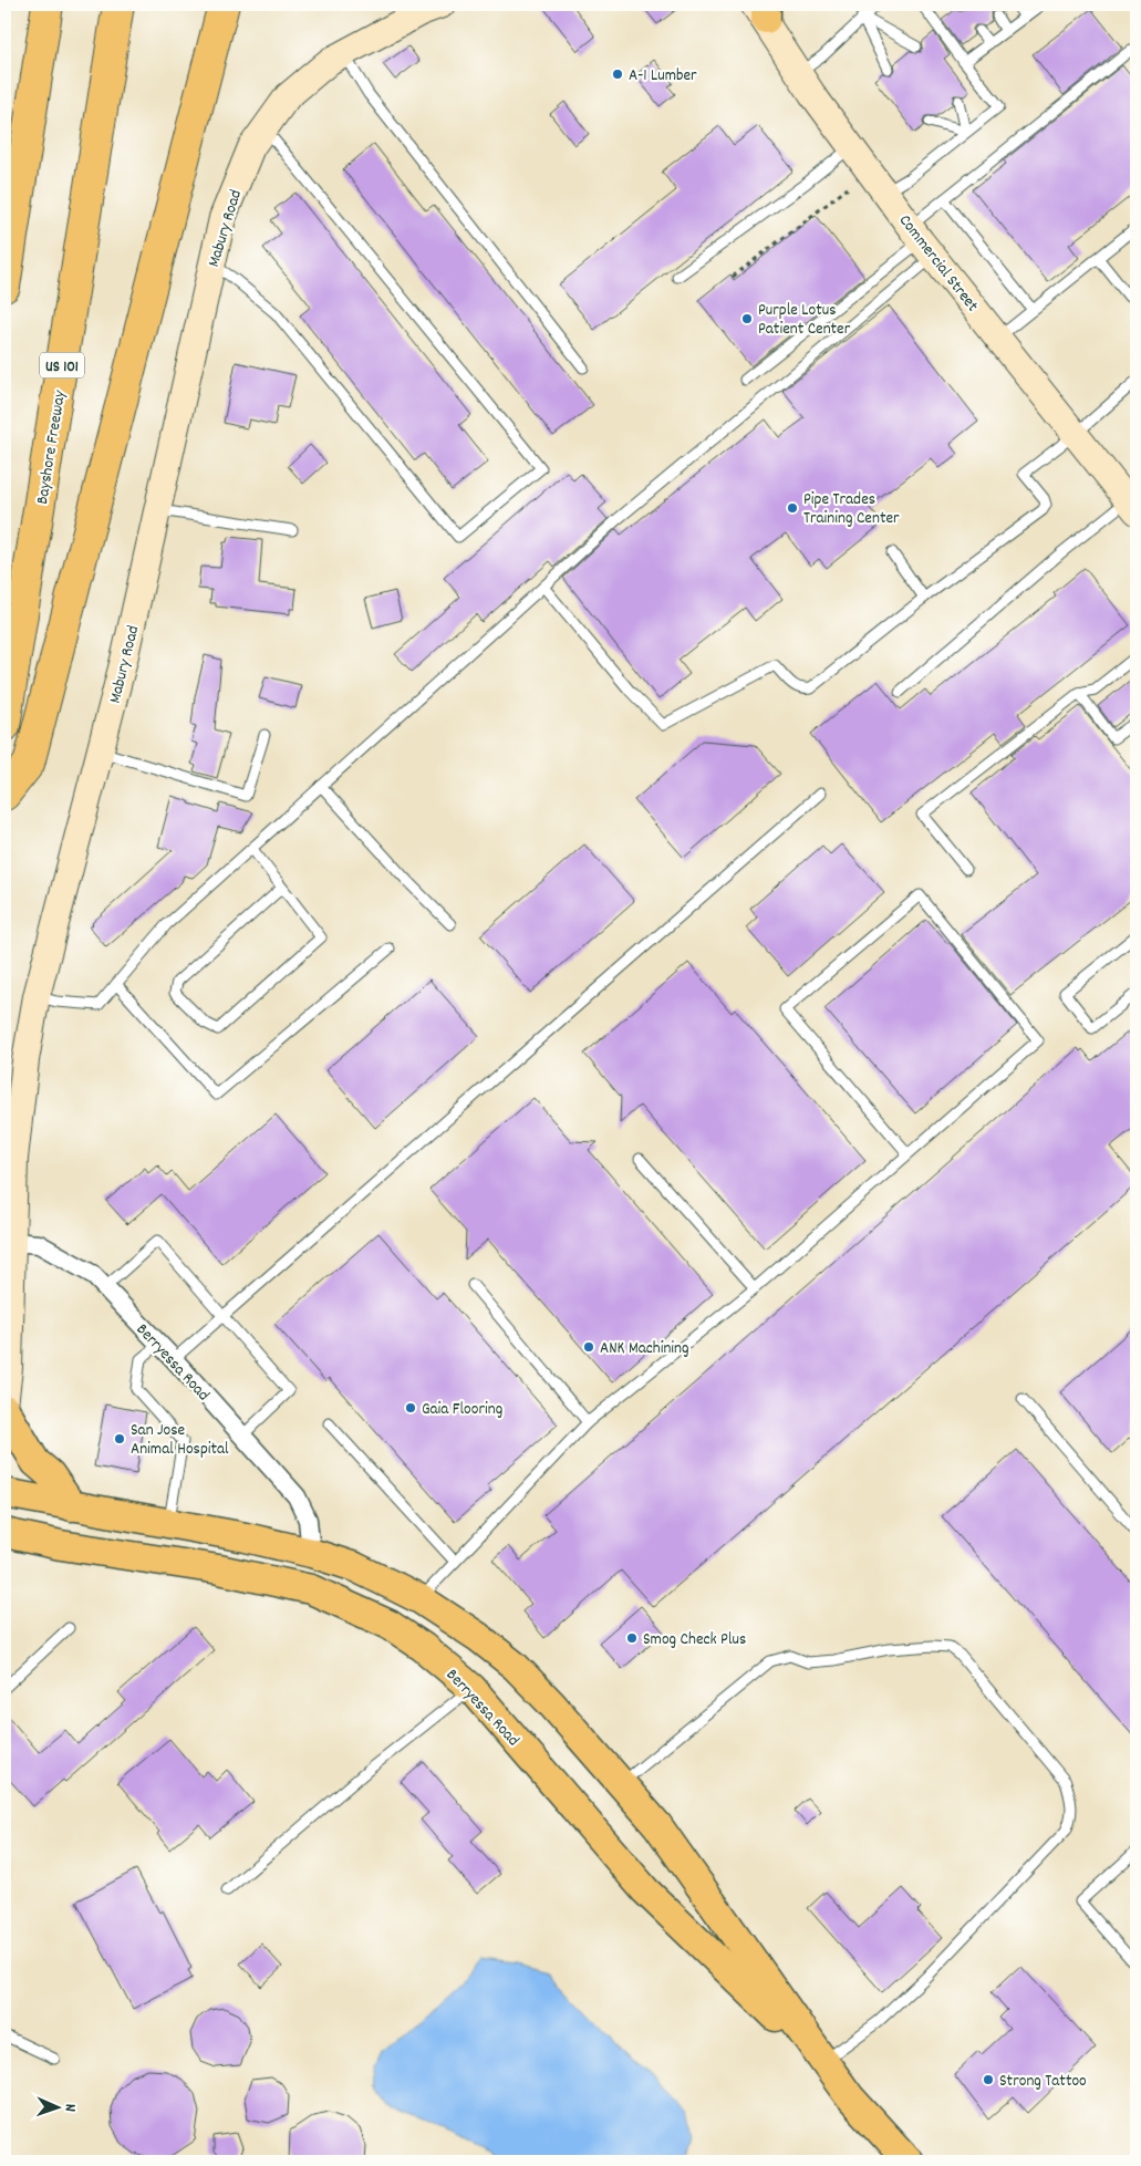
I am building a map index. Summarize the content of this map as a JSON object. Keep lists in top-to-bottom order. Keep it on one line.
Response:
{"streets":{"highway":["US 101","Bayshore Freeway"],"main road":["Berryessa Road"],"street":["Mabury Road","Commercial Street"]},"crossings":[["Mabury Road","Berryessa Road"]],"places":["A-1 Lumber","Purple Lotus Patient Center","Pipe Trades Training Center","ANK Machining","Gaia Flooring","San Jose Animal Hospital","Smog Check Plus","Strong Tattoo"],"north":"right"}
